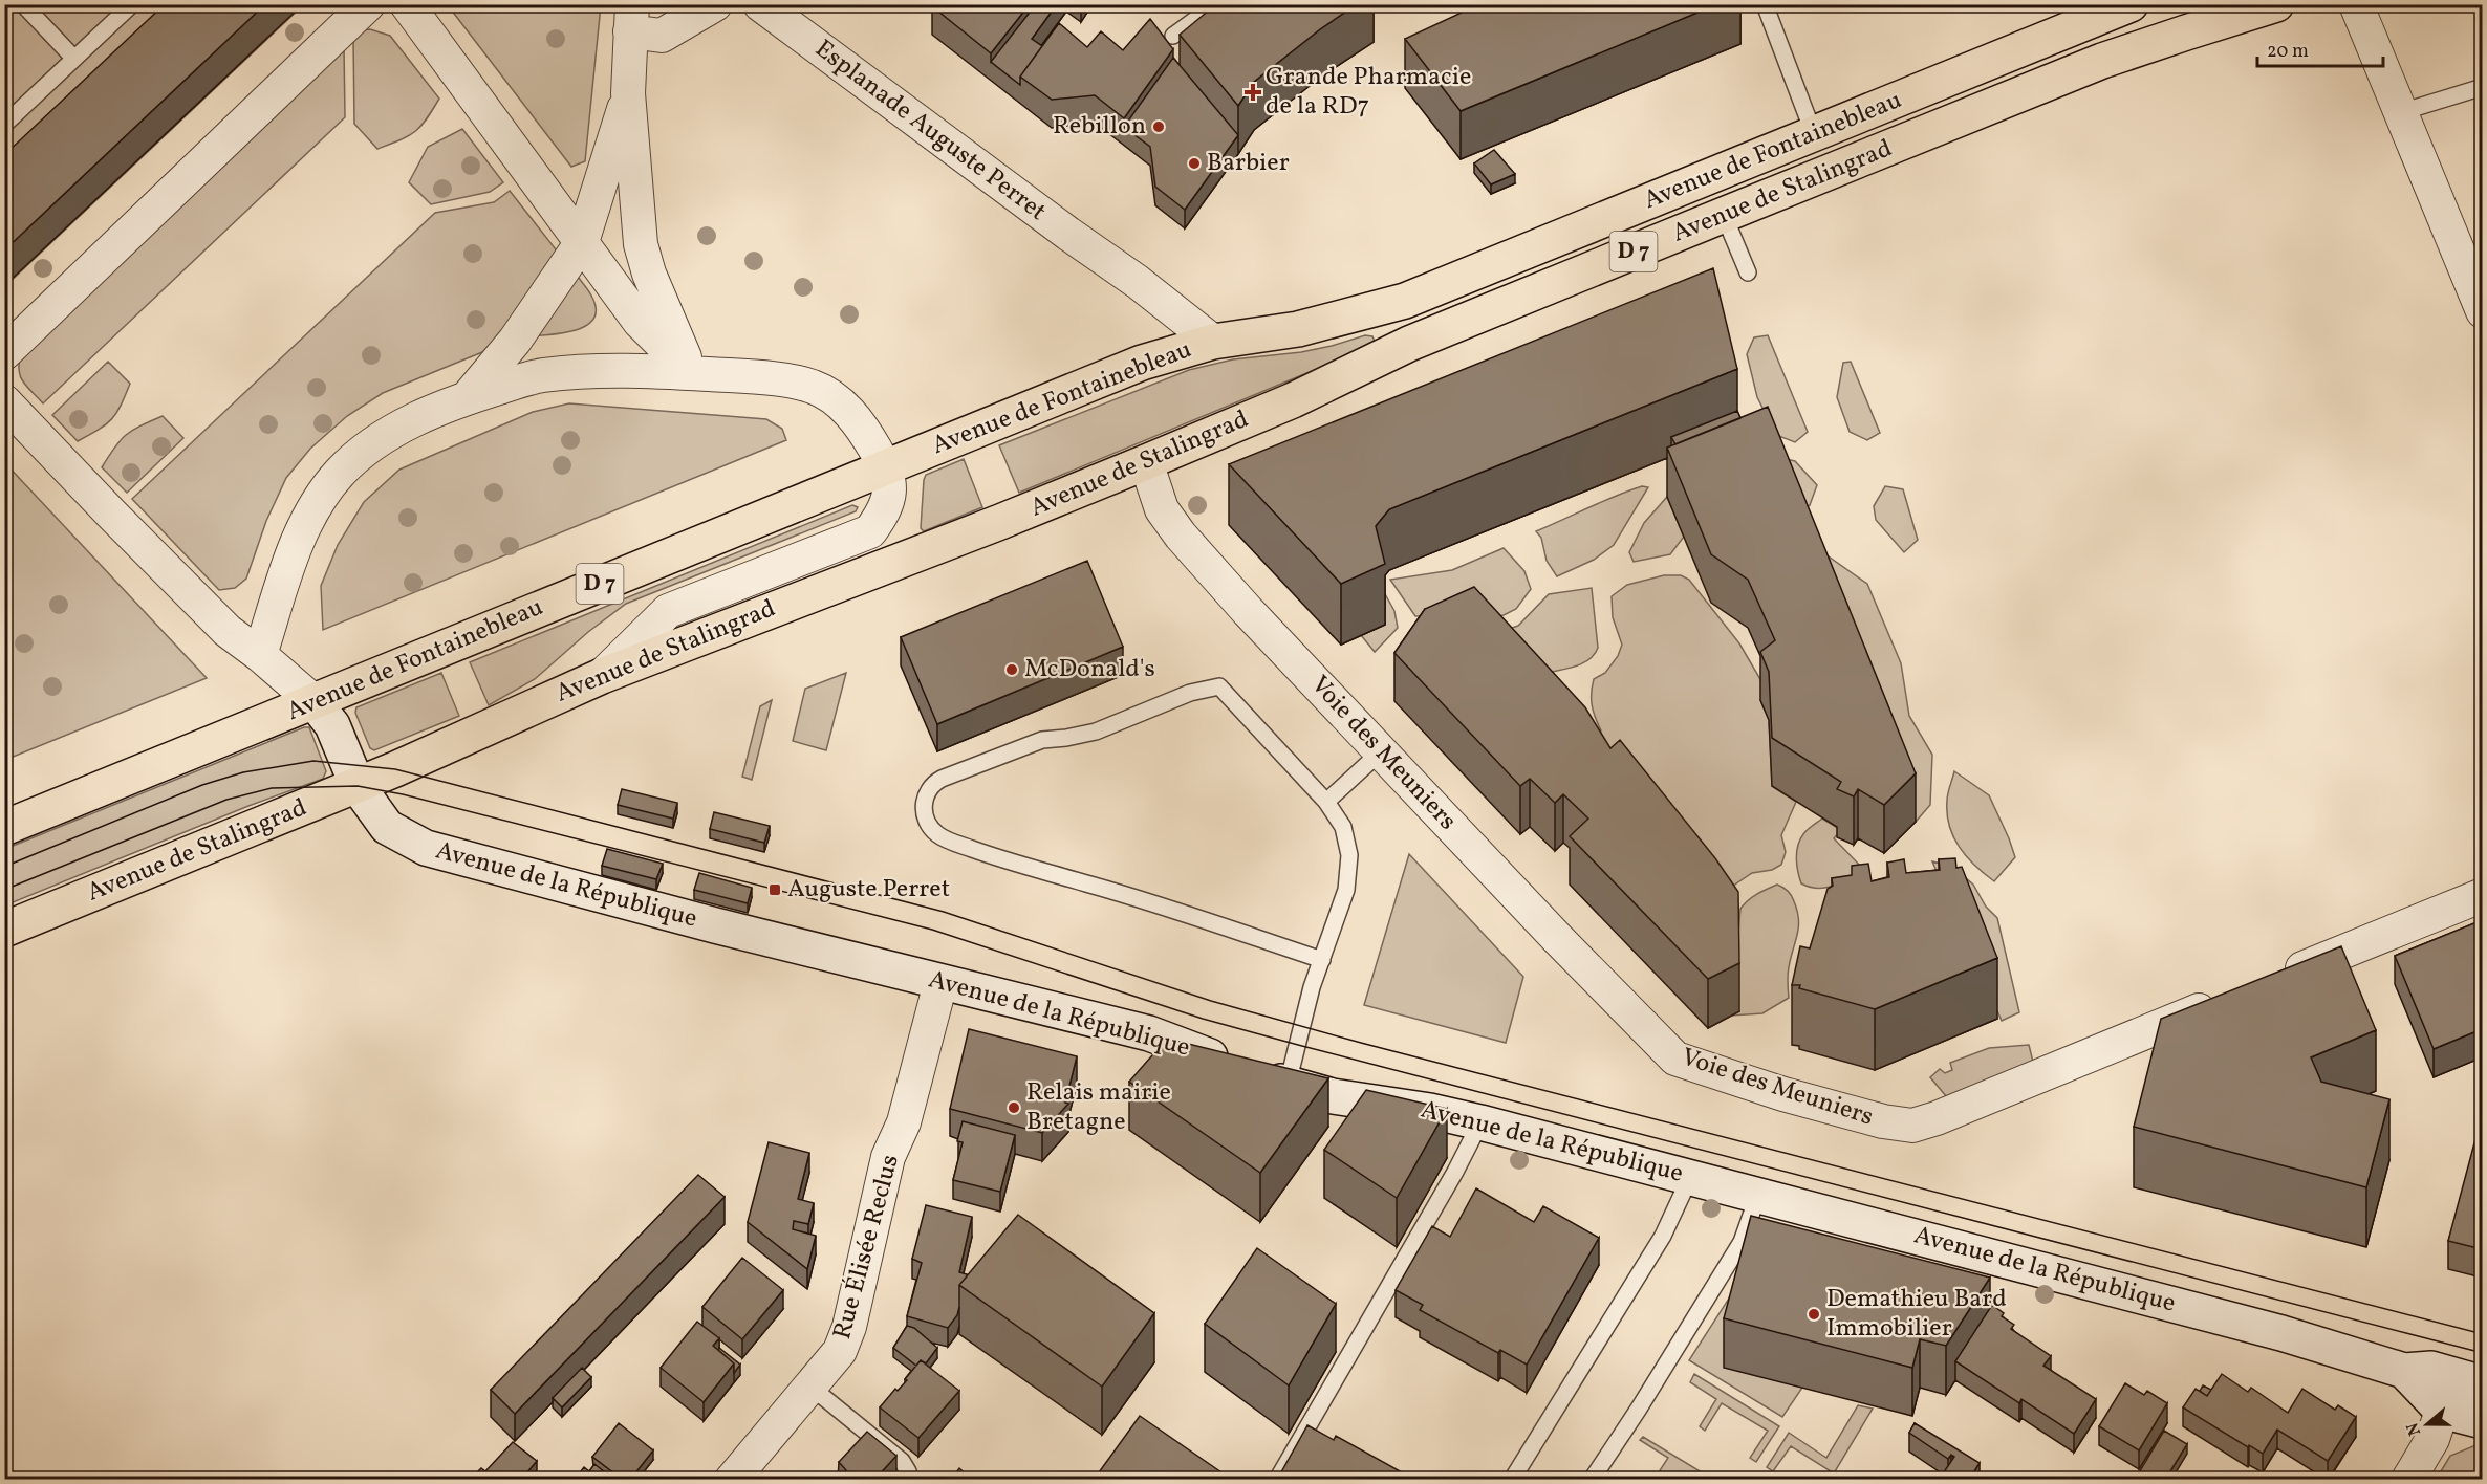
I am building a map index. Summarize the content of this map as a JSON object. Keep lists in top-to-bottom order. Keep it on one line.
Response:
{"streets":{"main road":["Avenue de Fontainebleau","Avenue de Stalingrad","D 7","Avenue de la République"],"street":["Esplanade Auguste Perret","Voie des Meuniers","Rue Élisée Reclus"]},"crossings":[["Esplanade Auguste Perret","Avenue de Fontainebleau"],["Avenue de Fontainebleau","Avenue de la République"],["Avenue de Stalingrad","Voie des Meuniers"],["Avenue de Stalingrad","Avenue de la République"],["Avenue de la République","Rue Élisée Reclus"]],"places":{"health":["Grande Pharmacie de la RD7"],"other":["Rebillon","Barbier","McDonald's","Relais mairie Bretagne","Demathieu Bard Immobilier"],"transit":["Auguste Perret"]},"scale_bar":"20 m","north":"left"}
